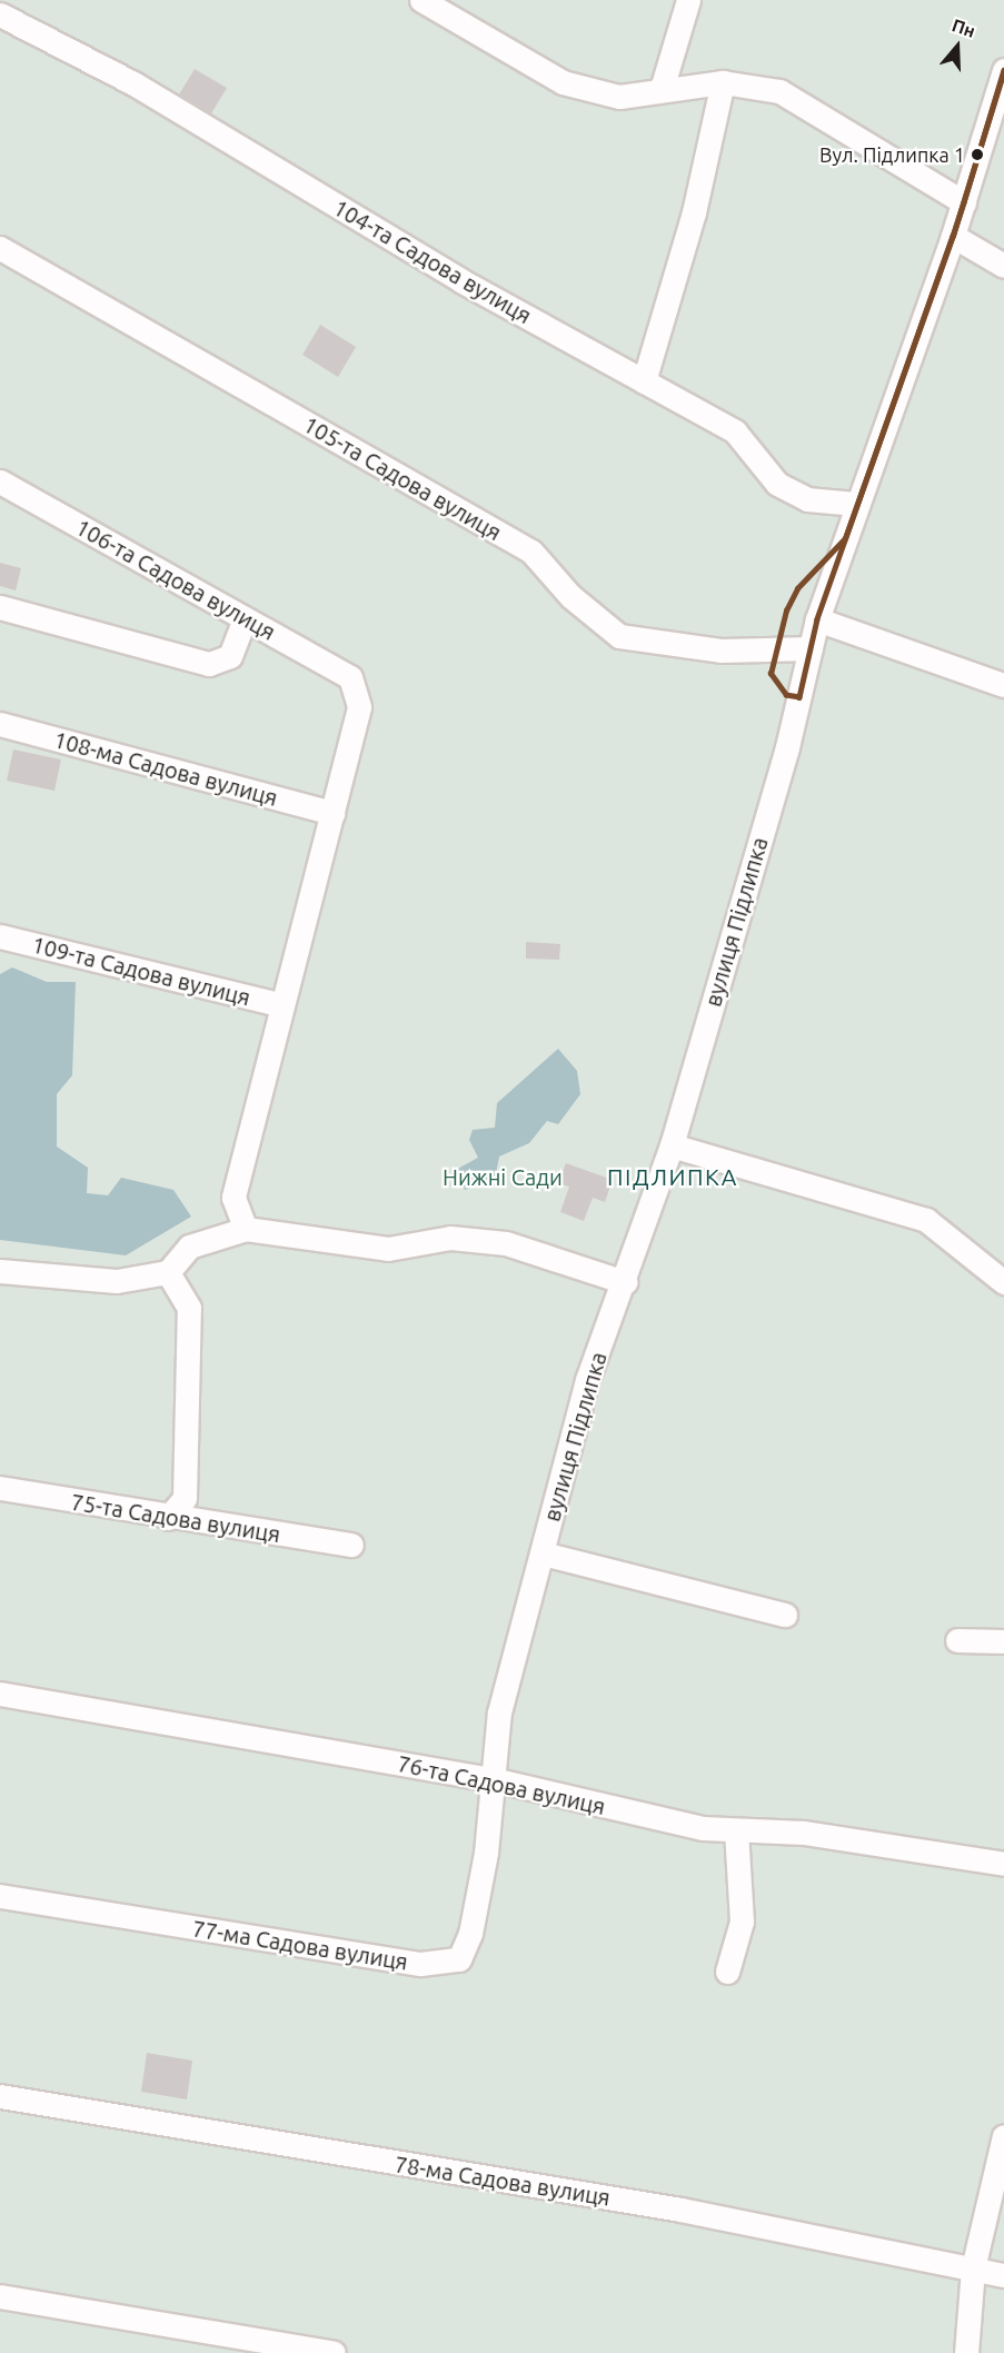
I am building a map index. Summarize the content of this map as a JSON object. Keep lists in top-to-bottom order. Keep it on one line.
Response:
{"streets":{"street":["104-та Садова вулиця","105-та Садова вулиця","106-та Садова вулиця","108-ма Садова вулиця","вулиця Підлипка","109-та Садова вулиця","75-та Садова вулиця","76-та Садова вулиця","77-ма Садова вулиця","78-ма Садова вулиця"]},"crossings":[["104-та Садова вулиця","вулиця Підлипка"],["105-та Садова вулиця","вулиця Підлипка"],["106-та Садова вулиця","108-ма Садова вулиця"],["вулиця Підлипка","76-та Садова вулиця"],["вулиця Підлипка","77-ма Садова вулиця"],["76-та Садова вулиця","77-ма Садова вулиця"]],"districts":["ПІДЛИПКА"],"parks":["Нижні Сади"],"places":["Вул. Підлипка 1"],"north":"top"}
